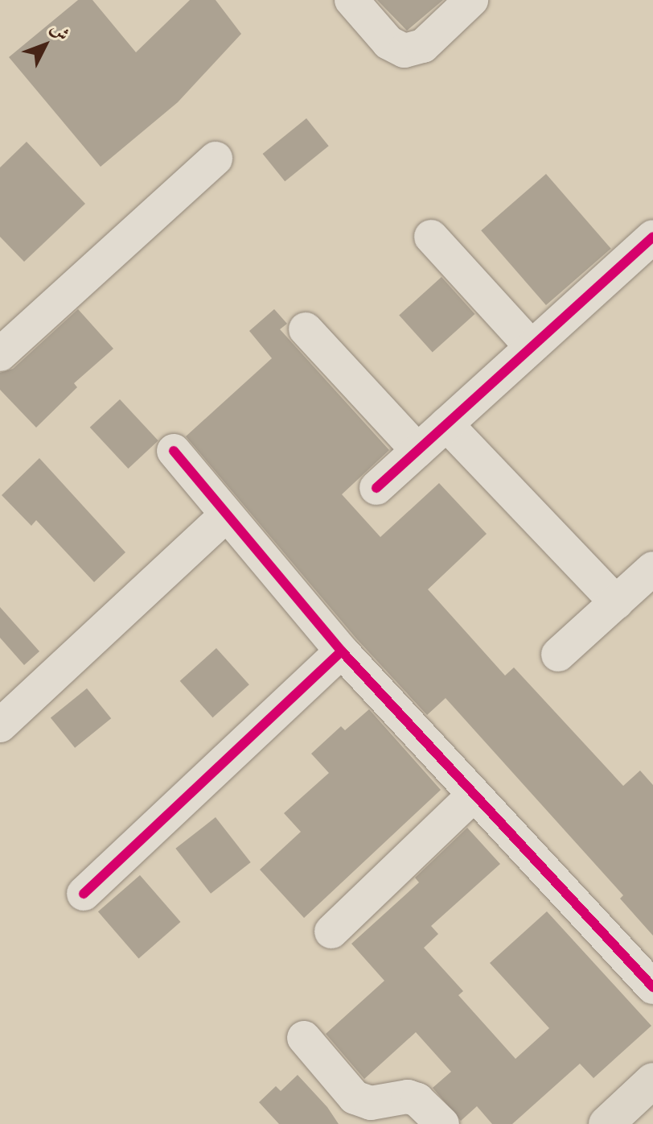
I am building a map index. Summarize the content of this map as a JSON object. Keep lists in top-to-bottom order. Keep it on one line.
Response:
{"north":"top right"}
